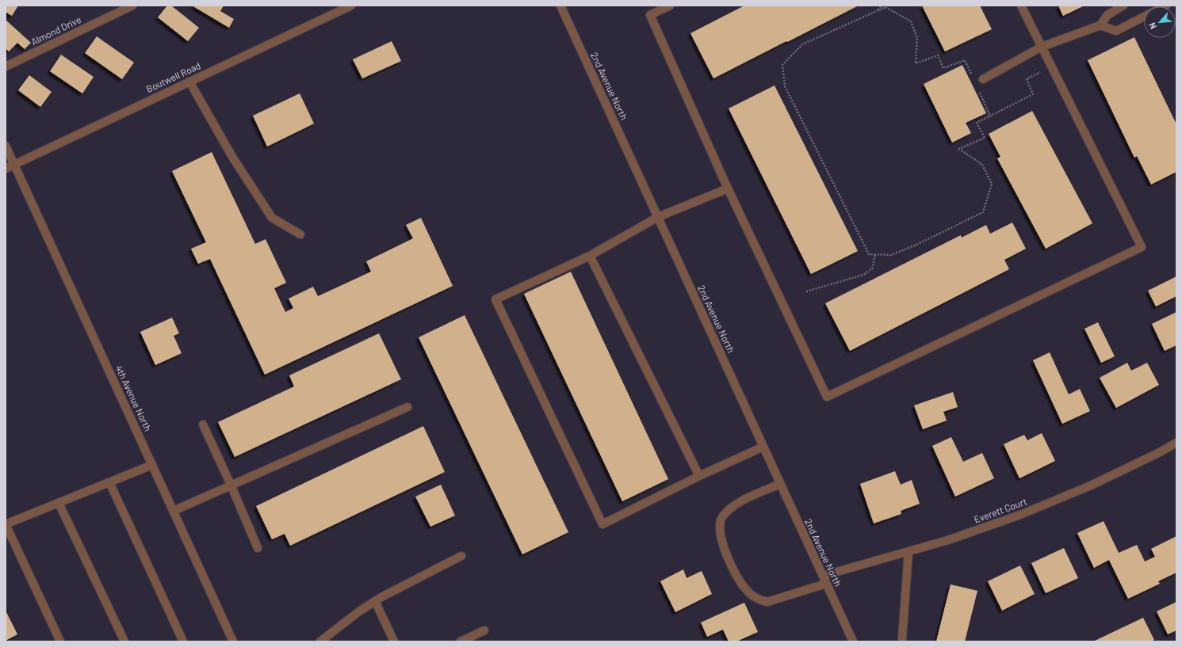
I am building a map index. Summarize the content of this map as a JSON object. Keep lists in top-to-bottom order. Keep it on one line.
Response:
{"streets":{"street":["Almond Drive","Boutwell Road","2nd Avenue North","4th Avenue North","Everett Court"]},"crossings":[["Boutwell Road","4th Avenue North"],["2nd Avenue North","Everett Court"]],"north":"bottom left"}
